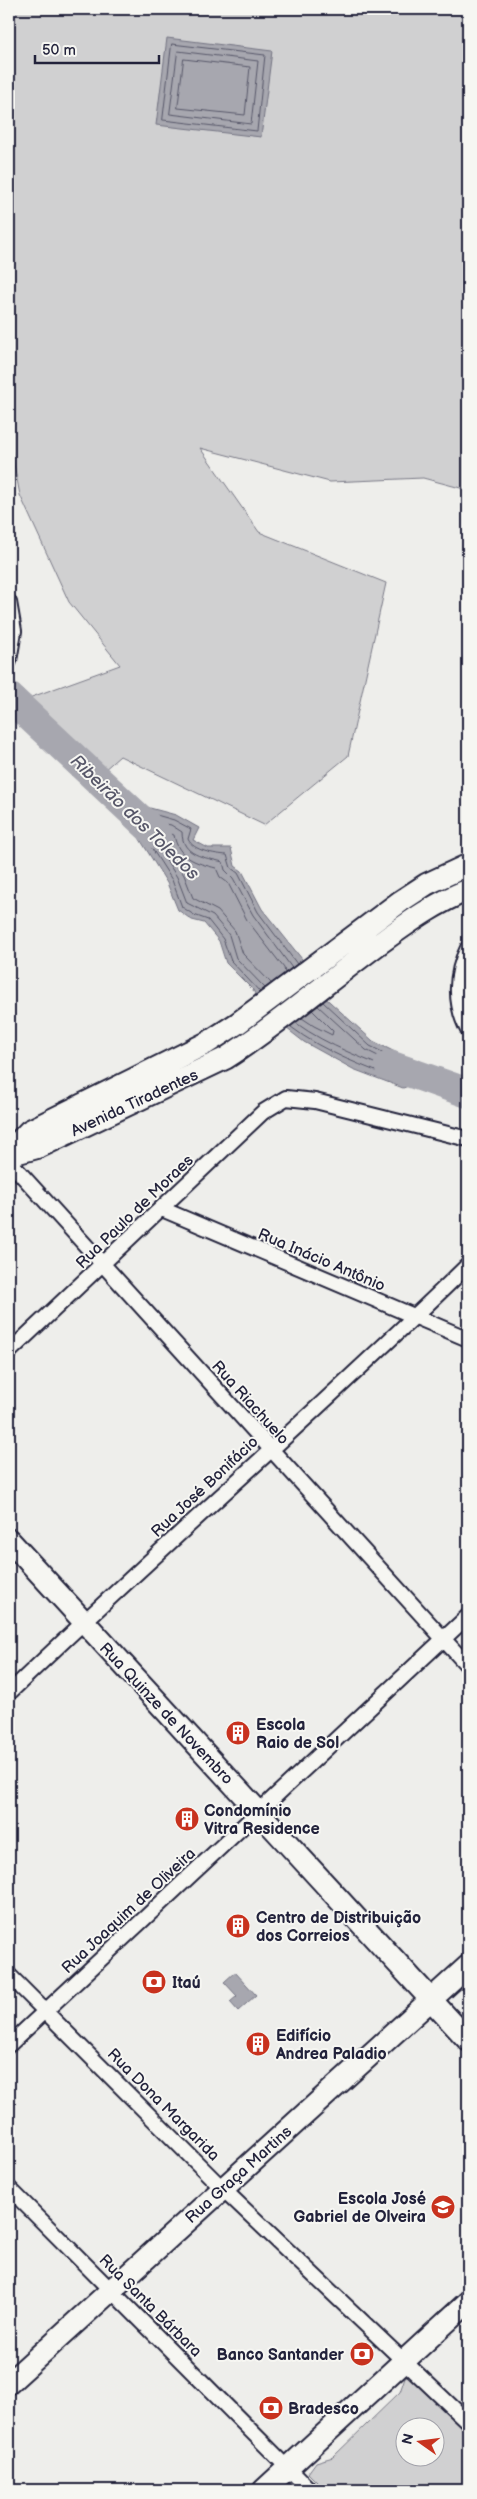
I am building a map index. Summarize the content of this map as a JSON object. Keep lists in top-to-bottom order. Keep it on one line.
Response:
{"streets":{"main road":["Avenida Tiradentes","Rua Quinze de Novembro","Rua Graça Martins"],"street":["Rua Paulo de Moraes","Rua Inácio Antônio","Rua Riachuelo","Rua José Bonifácio","Rua Joaquim de Oliveira","Rua Dona Margarida","Rua Santa Bárbara"]},"crossings":[["Rua Paulo de Moraes","Rua Inácio Antônio"],["Rua Paulo de Moraes","Rua Riachuelo"],["Rua Inácio Antônio","Rua José Bonifácio"],["Rua Riachuelo","Rua José Bonifácio"],["Rua Riachuelo","Rua Joaquim de Oliveira"],["Rua José Bonifácio","Rua Quinze de Novembro"],["Rua Quinze de Novembro","Rua Joaquim de Oliveira"],["Rua Quinze de Novembro","Rua Graça Martins"],["Rua Joaquim de Oliveira","Rua Dona Margarida"],["Rua Dona Margarida","Rua Graça Martins"],["Rua Graça Martins","Rua Santa Bárbara"]],"water":["Ribeirão dos Toledos"],"places":{"building":["Escola Raio de Sol","Condomínio Vitra Residence","Centro de Distribuição dos Correios","Edifício Andrea Paladio"],"bank":["Itaú","Banco Santander","Bradesco"],"school or university":["Escola José Gabriel de Olveira"]},"scale_bar":"50 m","north":"left"}
